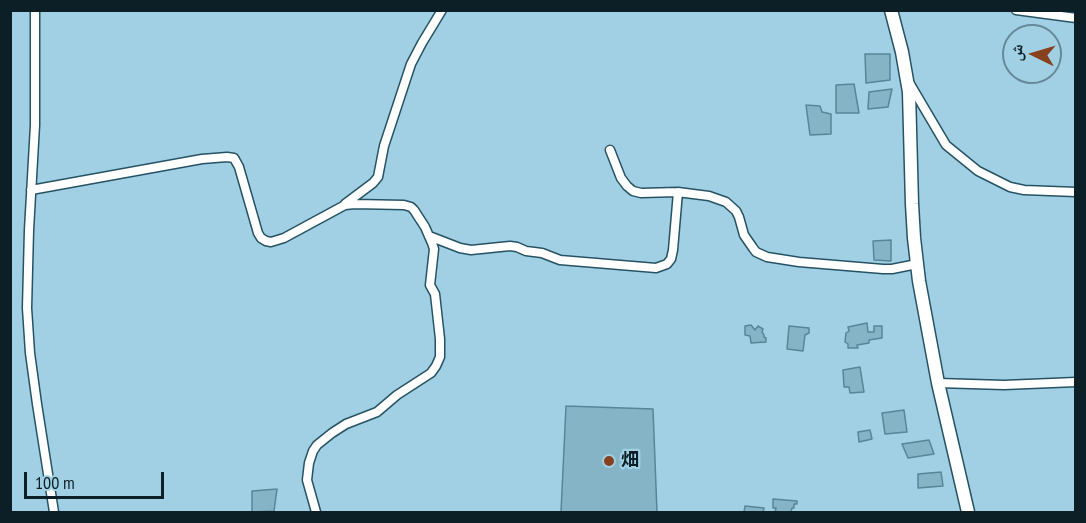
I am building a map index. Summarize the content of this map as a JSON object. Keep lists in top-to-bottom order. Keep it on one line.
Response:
{"places":["畑"],"scale_bar":"100 m","north":"left"}
